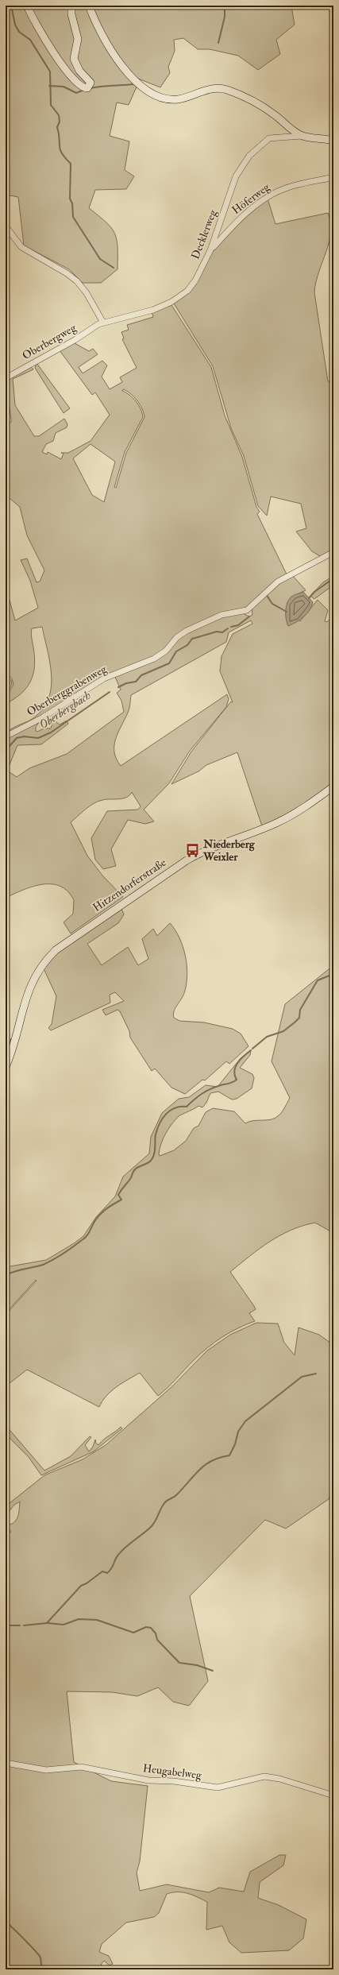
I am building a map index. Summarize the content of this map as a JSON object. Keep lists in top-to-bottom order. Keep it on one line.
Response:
{"streets":{"main road":["Hitzendorferstraße"],"street":["Höferweg","Decklerweg","Oberbergweg","Oberberggrabenweg","Heugabelweg"]},"crossings":[["Höferweg","Decklerweg"],["Decklerweg","Oberbergweg"]],"water":["Oberbergbach"],"places":{"bus stop":["Niederberg Weixler"]}}
